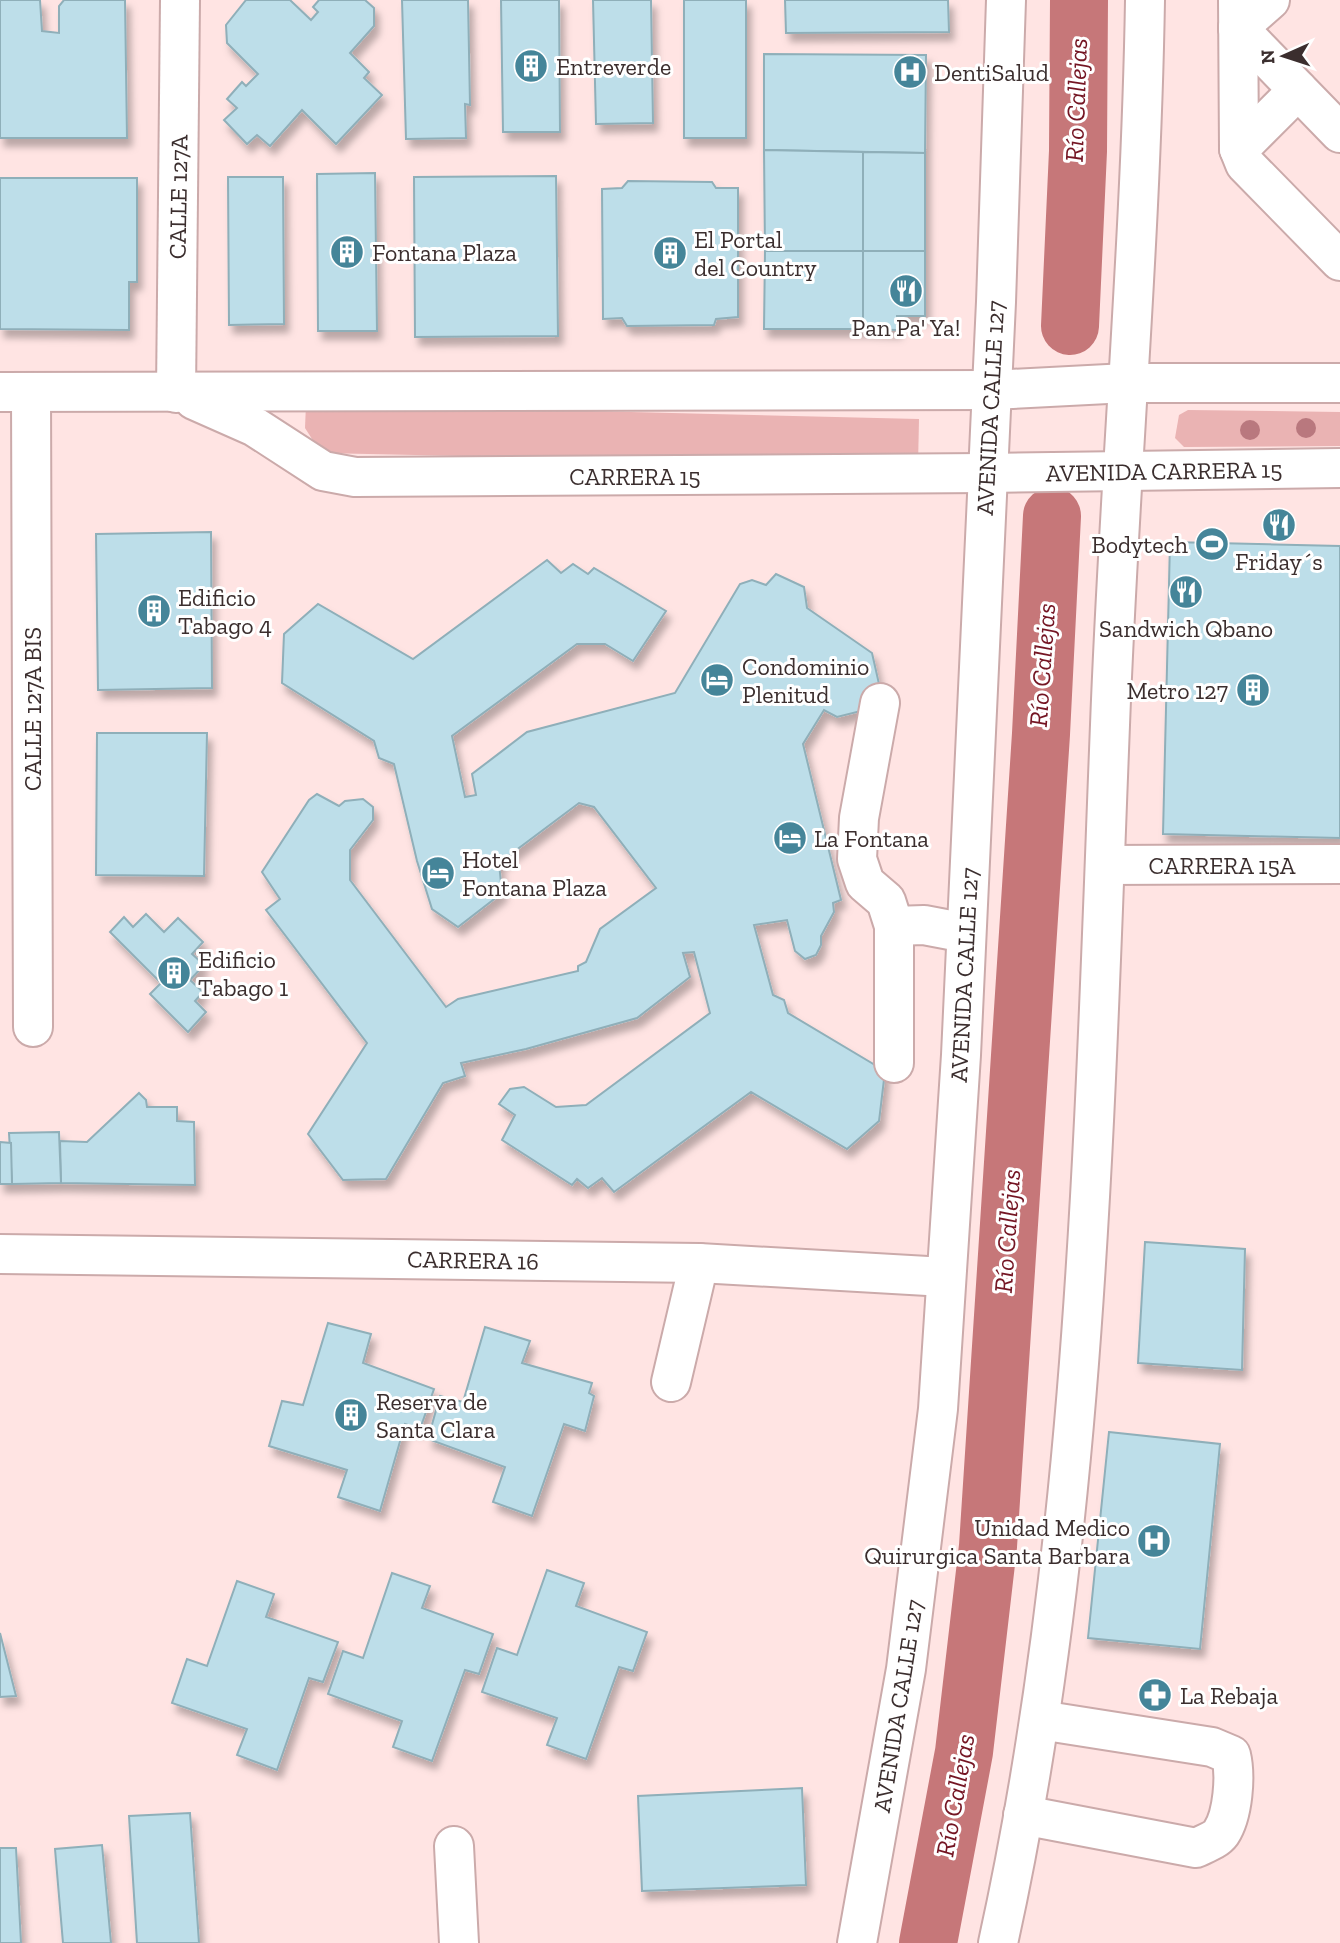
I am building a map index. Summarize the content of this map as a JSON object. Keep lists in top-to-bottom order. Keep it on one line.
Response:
{"streets":{"main road":["CALLE 127A","AVENIDA CALLE 127","AVENIDA CARRERA 15","CARRERA 15","CALLE 127A BIS","CARRERA 15A","CARRERA 16"]},"crossings":[["CALLE 127A","CARRERA 15"],["AVENIDA CALLE 127","AVENIDA CARRERA 15"],["AVENIDA CALLE 127","CARRERA 15"],["AVENIDA CALLE 127","CARRERA 16"],["AVENIDA CARRERA 15","CARRERA 15"],["CARRERA 15","CALLE 127A BIS"]],"water":["Río Callejas"],"places":{"building":["Entreverde","Fontana Plaza","El Portal del Country","Edificio Tabago 4","Metro 127","Edificio Tabago 1","Reserva de Santa Clara"],"hospital":["DentiSalud","Unidad Medico Quirurgica Santa Barbara"],"restaurant":["Pan Pa' Ya!","Friday´s","Sandwich Qbano"],"sports":["Bodytech"],"hotel":["Condominio Plenitud","La Fontana","Hotel Fontana Plaza"],"pharmacy":["La Rebaja"]},"north":"left"}
